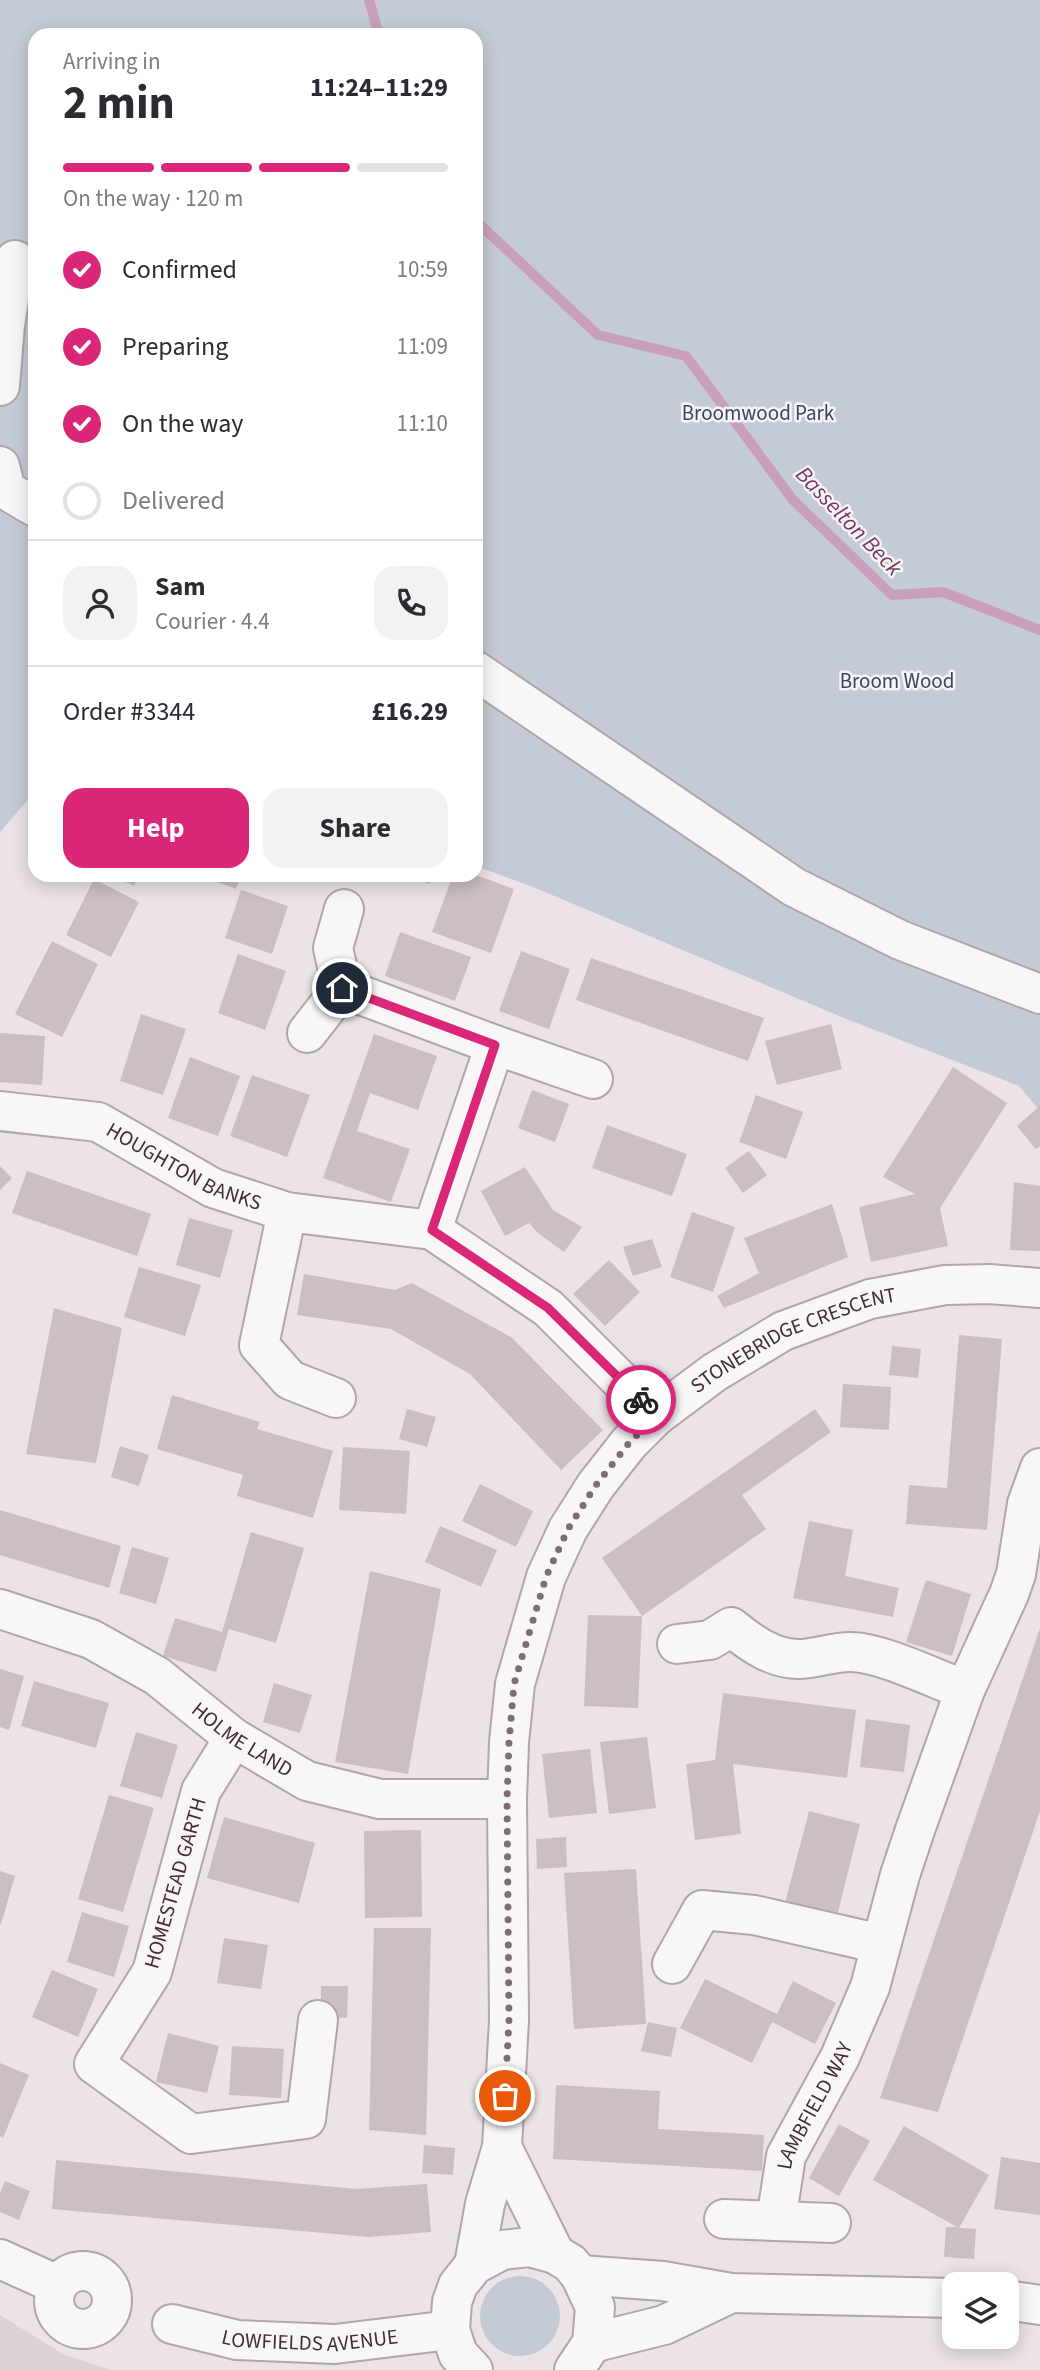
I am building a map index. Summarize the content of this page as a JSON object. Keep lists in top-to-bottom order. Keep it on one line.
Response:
{"streets":{"street":["HOUGHTON BANKS","STONEBRIDGE CRESCENT","HOLME LAND","HOMESTEAD GARTH","LAMBFIELD WAY","LOWFIELDS AVENUE"]},"crossings":[["HOUGHTON BANKS","STONEBRIDGE CRESCENT"],["STONEBRIDGE CRESCENT","HOLME LAND"],["HOLME LAND","HOMESTEAD GARTH"]],"water":["Basselton Beck"],"parks":["Broomwood Park","Broom Wood"],"page":{"heading":["2 min","Arriving in","11:24–11:29"],"panel":["Sam","Courier · 4.4","Order #3344","£16.29"],"bar":"On the way · 120 m","list":[["Confirmed","10:59"],["Preparing","11:09"],["On the way","11:10"],"Delivered"],"buttons":["Help","Share"]}}
